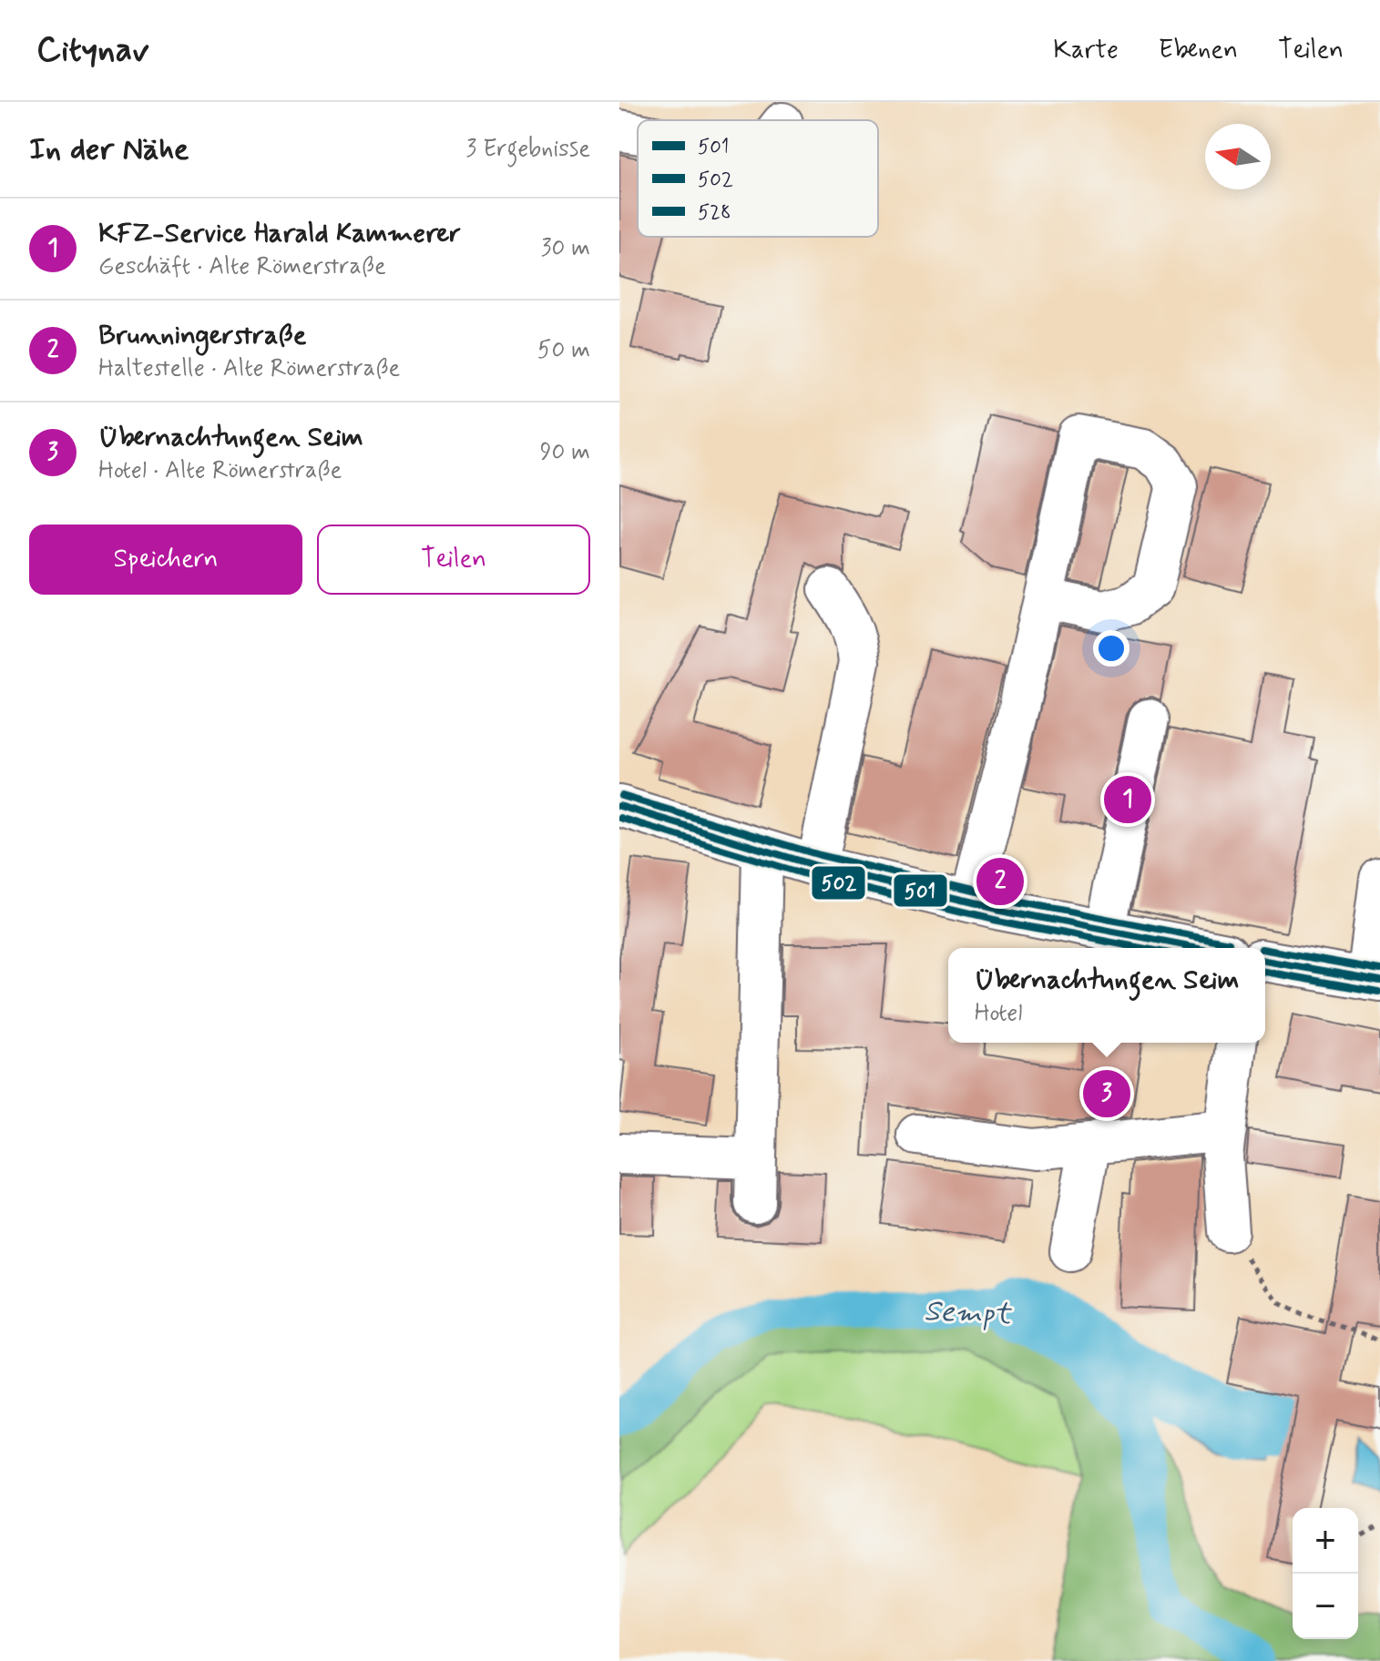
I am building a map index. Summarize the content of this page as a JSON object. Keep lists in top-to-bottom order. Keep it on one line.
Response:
{"water":["Sempt"],"lines":["transit line 528","transit line 501","transit line 502"],"legend":["501","502","528"],"north":"left","page":{"header":"Citynav","nav":["Karte","Ebenen","Teilen"],"heading":["In der Nähe","3 Ergebnisse"],"list":[{"mark":"1","name":"KFZ-Service Harald Kammerer","note":"Geschäft · Alte Römerstraße","value":"30 m"},{"mark":"2","name":"Brunningerstraße","note":"Haltestelle · Alte Römerstraße","value":"50 m"},{"mark":"3","name":"Übernachtungen Seim","note":"Hotel · Alte Römerstraße","value":"90 m"}],"buttons":["Speichern","Teilen"],"pins":["1","2","3"],"popup":["Übernachtungen Seim","Hotel"],"map_buttons":["+","−"]}}
